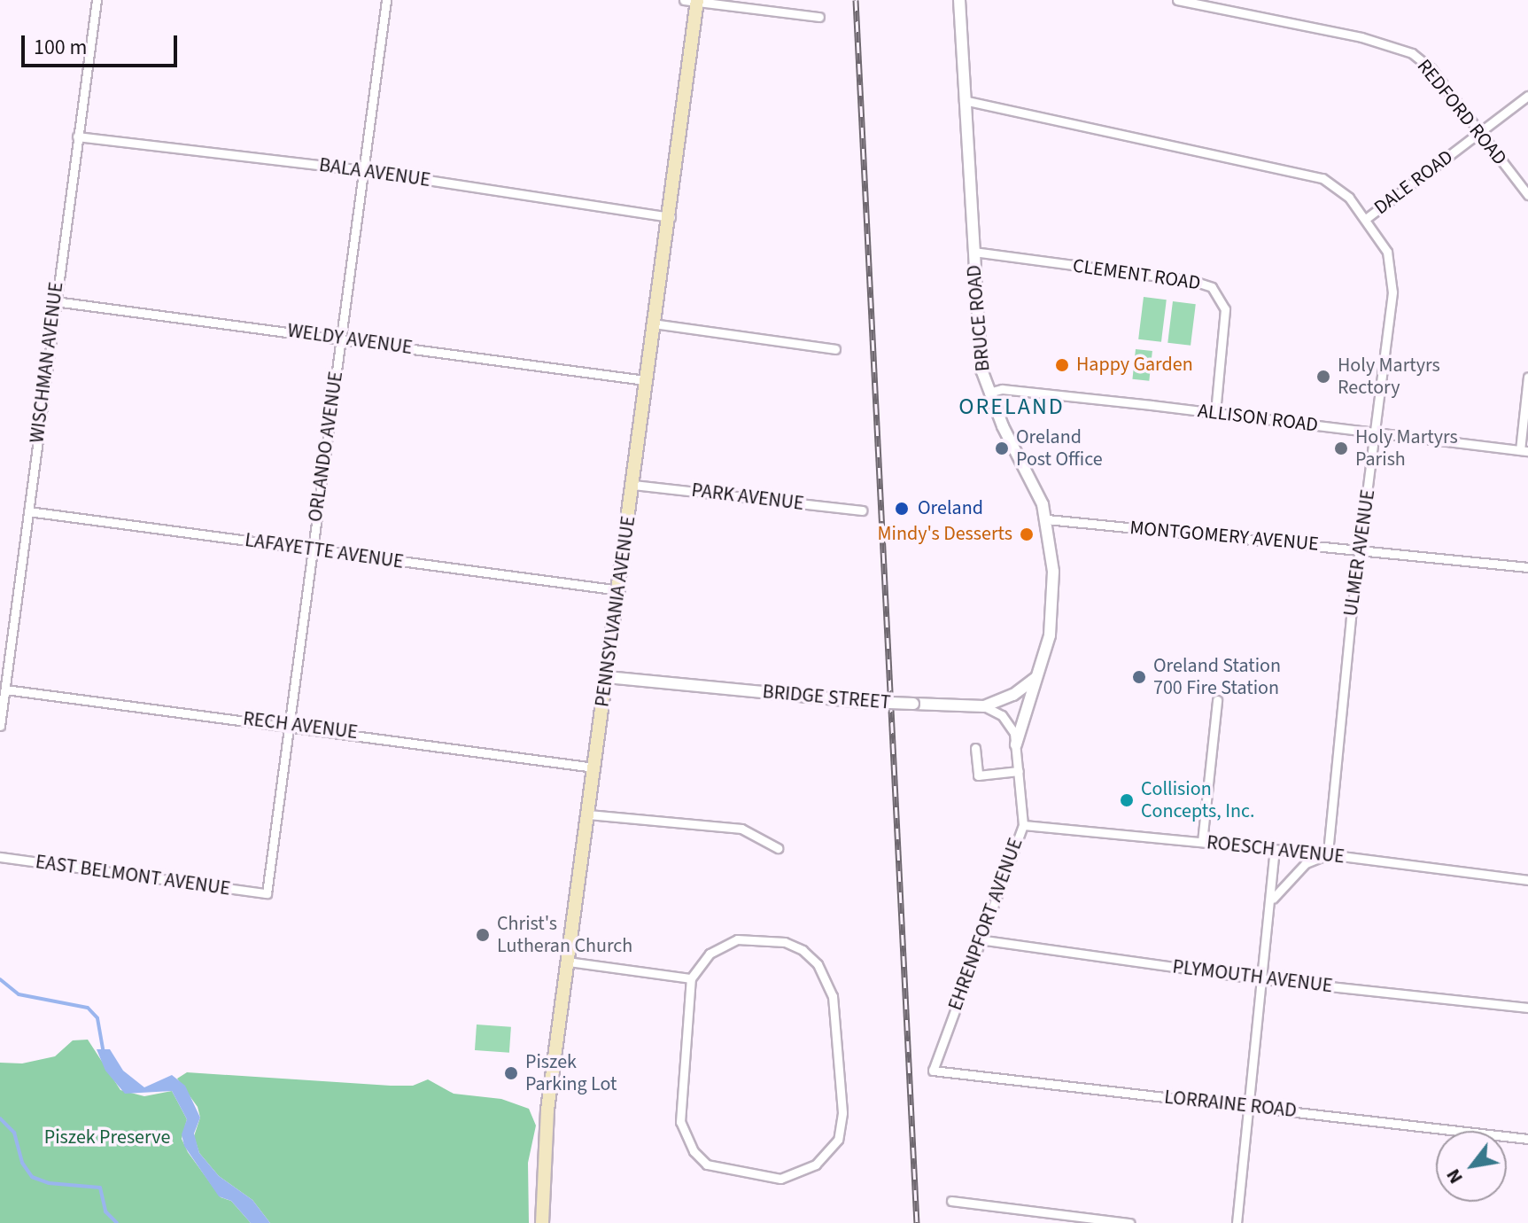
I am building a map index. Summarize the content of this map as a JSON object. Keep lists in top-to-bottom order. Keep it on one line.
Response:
{"streets":{"main road":["PENNSYLVANIA AVENUE"],"street":["REDFORD ROAD","BALA AVENUE","DALE ROAD","CLEMENT ROAD","BRUCE ROAD","WELDY AVENUE","WISCHMAN AVENUE","ALLISON ROAD","ORLANDO AVENUE","PARK AVENUE","MONTGOMERY AVENUE","LAFAYETTE AVENUE","ULMER AVENUE","BRIDGE STREET","RECH AVENUE","ROESCH AVENUE","EAST BELMONT AVENUE","EHRENPFORT AVENUE","PLYMOUTH AVENUE","LORRAINE ROAD"]},"crossings":[["REDFORD ROAD","DALE ROAD"],["BALA AVENUE","WISCHMAN AVENUE"],["BALA AVENUE","ORLANDO AVENUE"],["BALA AVENUE","PENNSYLVANIA AVENUE"],["DALE ROAD","ULMER AVENUE"],["CLEMENT ROAD","BRUCE ROAD"],["CLEMENT ROAD","ALLISON ROAD"],["BRUCE ROAD","ALLISON ROAD"],["BRUCE ROAD","MONTGOMERY AVENUE"],["BRUCE ROAD","ULMER AVENUE"],["BRUCE ROAD","BRIDGE STREET"],["BRUCE ROAD","EHRENPFORT AVENUE"],["WELDY AVENUE","WISCHMAN AVENUE"],["WELDY AVENUE","ORLANDO AVENUE"],["WELDY AVENUE","PENNSYLVANIA AVENUE"],["WISCHMAN AVENUE","LAFAYETTE AVENUE"],["WISCHMAN AVENUE","RECH AVENUE"],["ALLISON ROAD","ULMER AVENUE"],["ORLANDO AVENUE","LAFAYETTE AVENUE"],["ORLANDO AVENUE","RECH AVENUE"],["ORLANDO AVENUE","EAST BELMONT AVENUE"],["PARK AVENUE","PENNSYLVANIA AVENUE"],["MONTGOMERY AVENUE","ULMER AVENUE"],["LAFAYETTE AVENUE","PENNSYLVANIA AVENUE"],["ULMER AVENUE","ROESCH AVENUE"],["PENNSYLVANIA AVENUE","BRIDGE STREET"],["PENNSYLVANIA AVENUE","RECH AVENUE"],["BRIDGE STREET","EHRENPFORT AVENUE"],["ROESCH AVENUE","EHRENPFORT AVENUE"],["EHRENPFORT AVENUE","PLYMOUTH AVENUE"],["EHRENPFORT AVENUE","LORRAINE ROAD"]],"districts":["ORELAND"],"parks":["Piszek Preserve"],"places":["Happy Garden","Holy Martyrs Rectory","Oreland Post Office","Holy Martyrs Parish","Oreland","Mindy's Desserts","Oreland Station 700 Fire Station","Collision Concepts, Inc.","Christ's Lutheran Church","Piszek Parking Lot"],"scale_bar":"100 m","north":"bottom left"}
